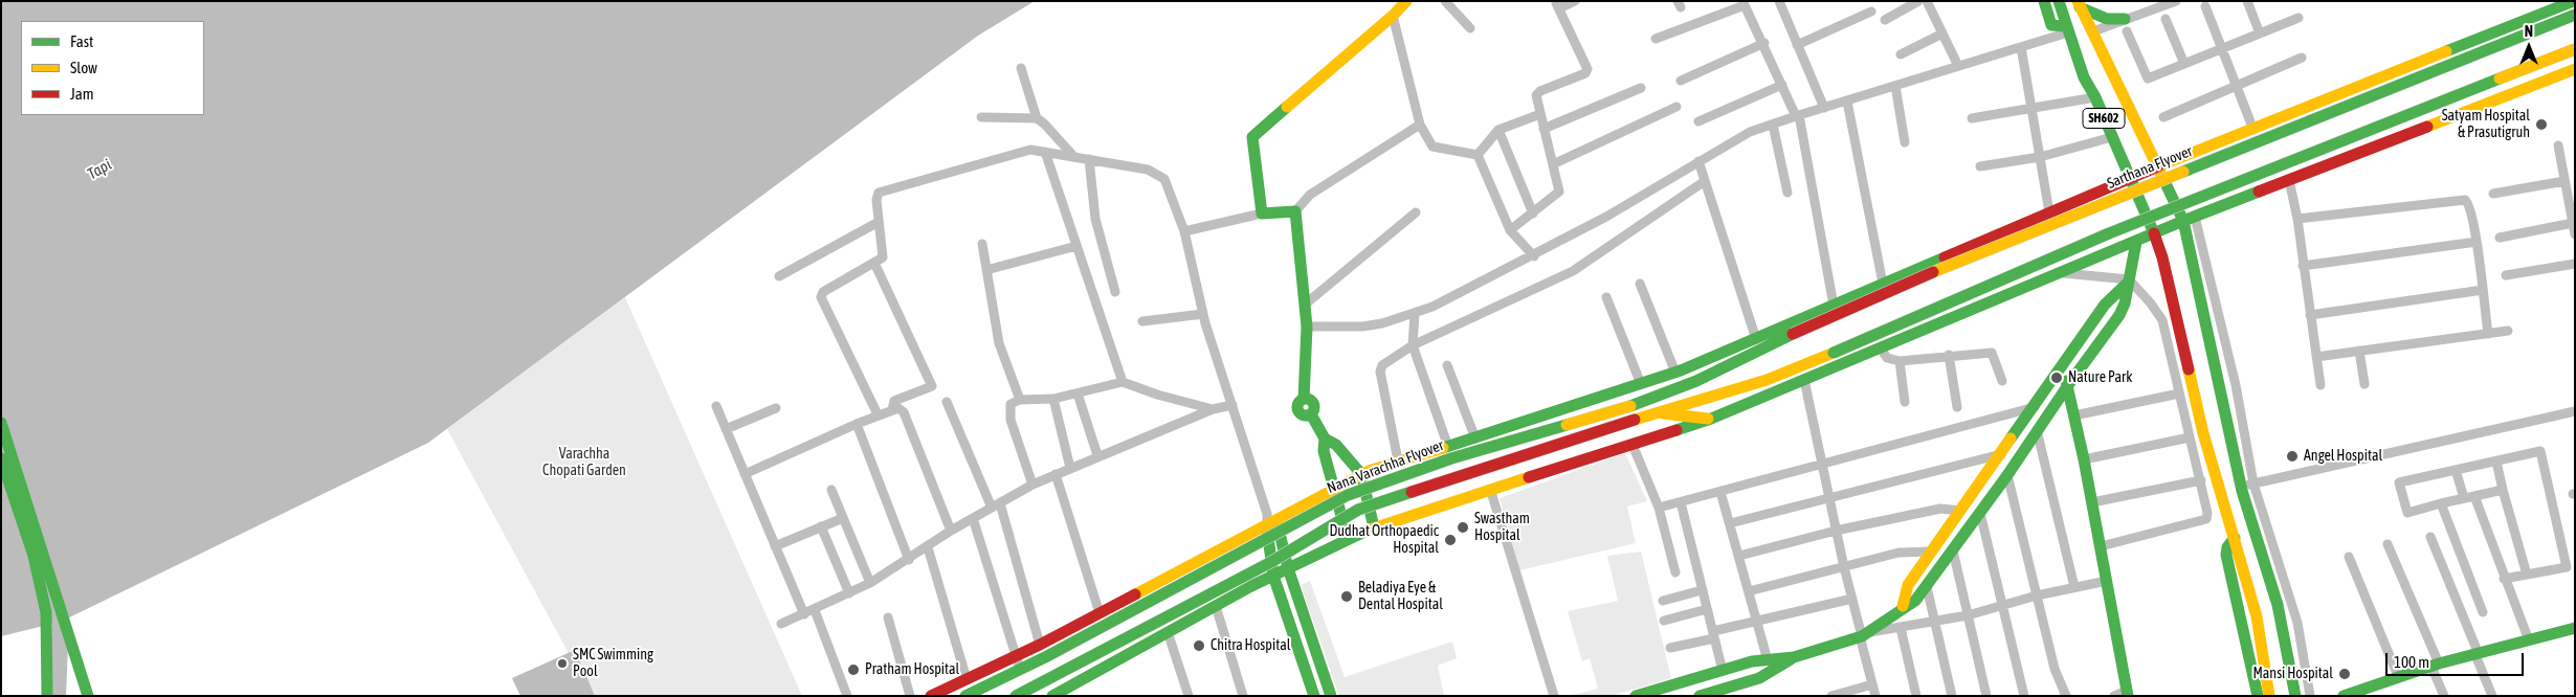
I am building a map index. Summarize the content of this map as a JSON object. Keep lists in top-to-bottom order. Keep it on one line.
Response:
{"streets":{"main road":["SH602","Sarthana Flyover","Nana Varachha Flyover"]},"crossings":[["Sarthana Flyover","Nana Varachha Flyover"]],"water":["Tapi"],"parks":["Varachha Chopati Garden"],"places":["Satyam Hospital & Prasutigruh","Nature Park","Angel Hospital","Swastham Hospital","Dudhat Orthopaedic Hospital","Beladiya Eye & Dental Hospital","Chitra Hospital","SMC Swimming Pool","Pratham Hospital","Mansi Hospital"],"legend":["Fast","Slow","Jam"],"scale_bar":"100 m","north":"top"}
